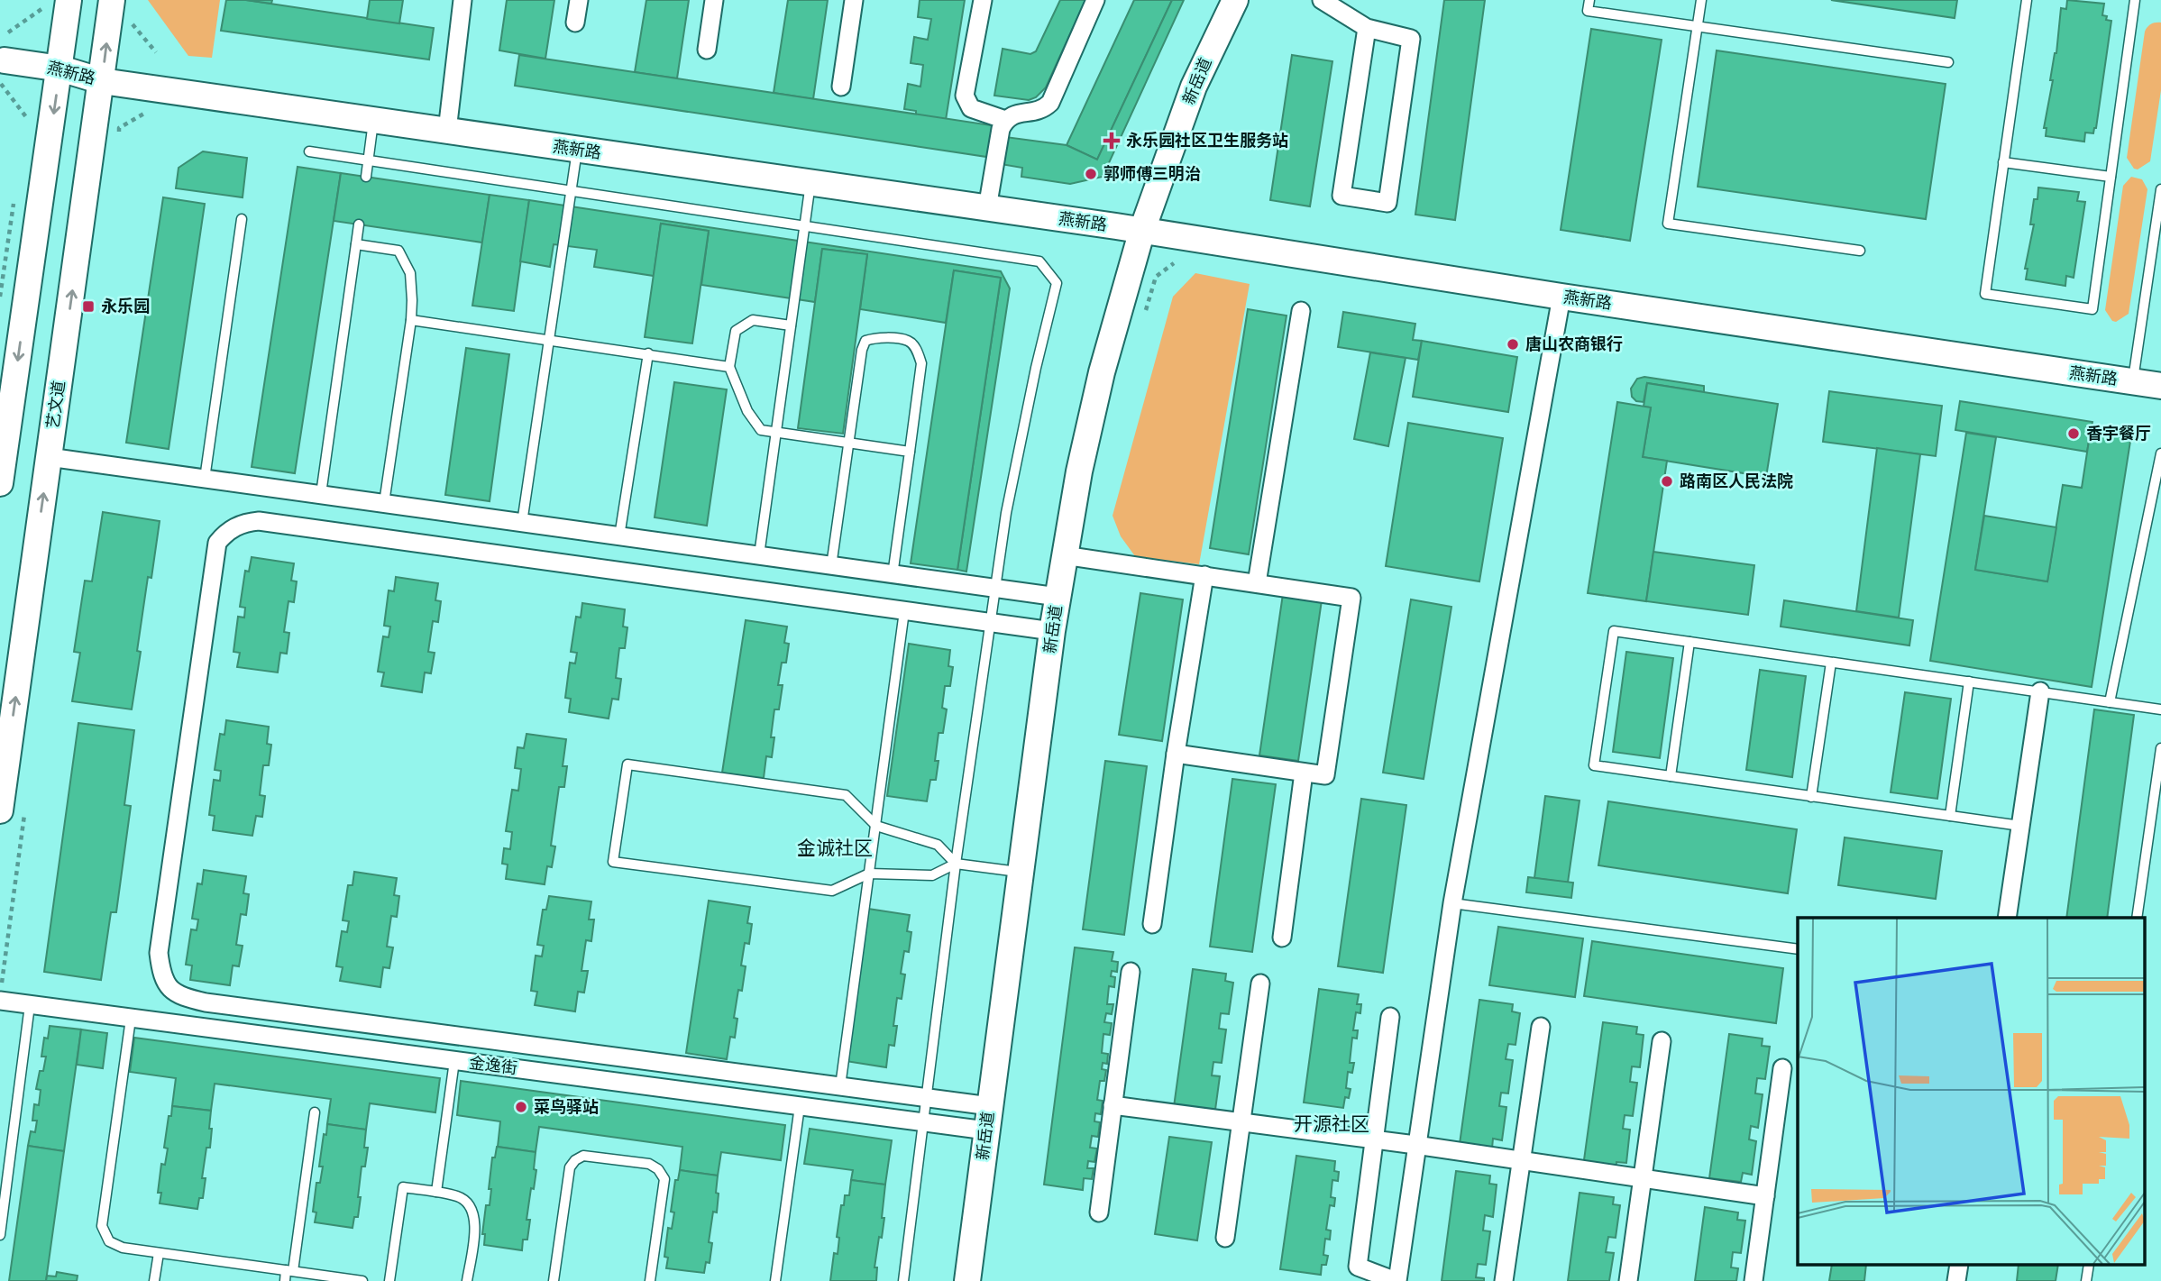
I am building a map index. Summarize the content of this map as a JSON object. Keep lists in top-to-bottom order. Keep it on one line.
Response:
{"streets":{"street":["燕新路","新岳道","艺文道","金逸街"]},"crossings":[["燕新路","新岳道"],["燕新路","艺文道"],["新岳道","金逸街"]],"districts":["金诚社区","开源社区"],"places":{"health":["永乐园社区卫生服务站"],"other":["郭师傅三明治","唐山农商银行","香宇餐厅","路南区人民法院","菜鸟驿站"],"transit":["永乐园"]}}
